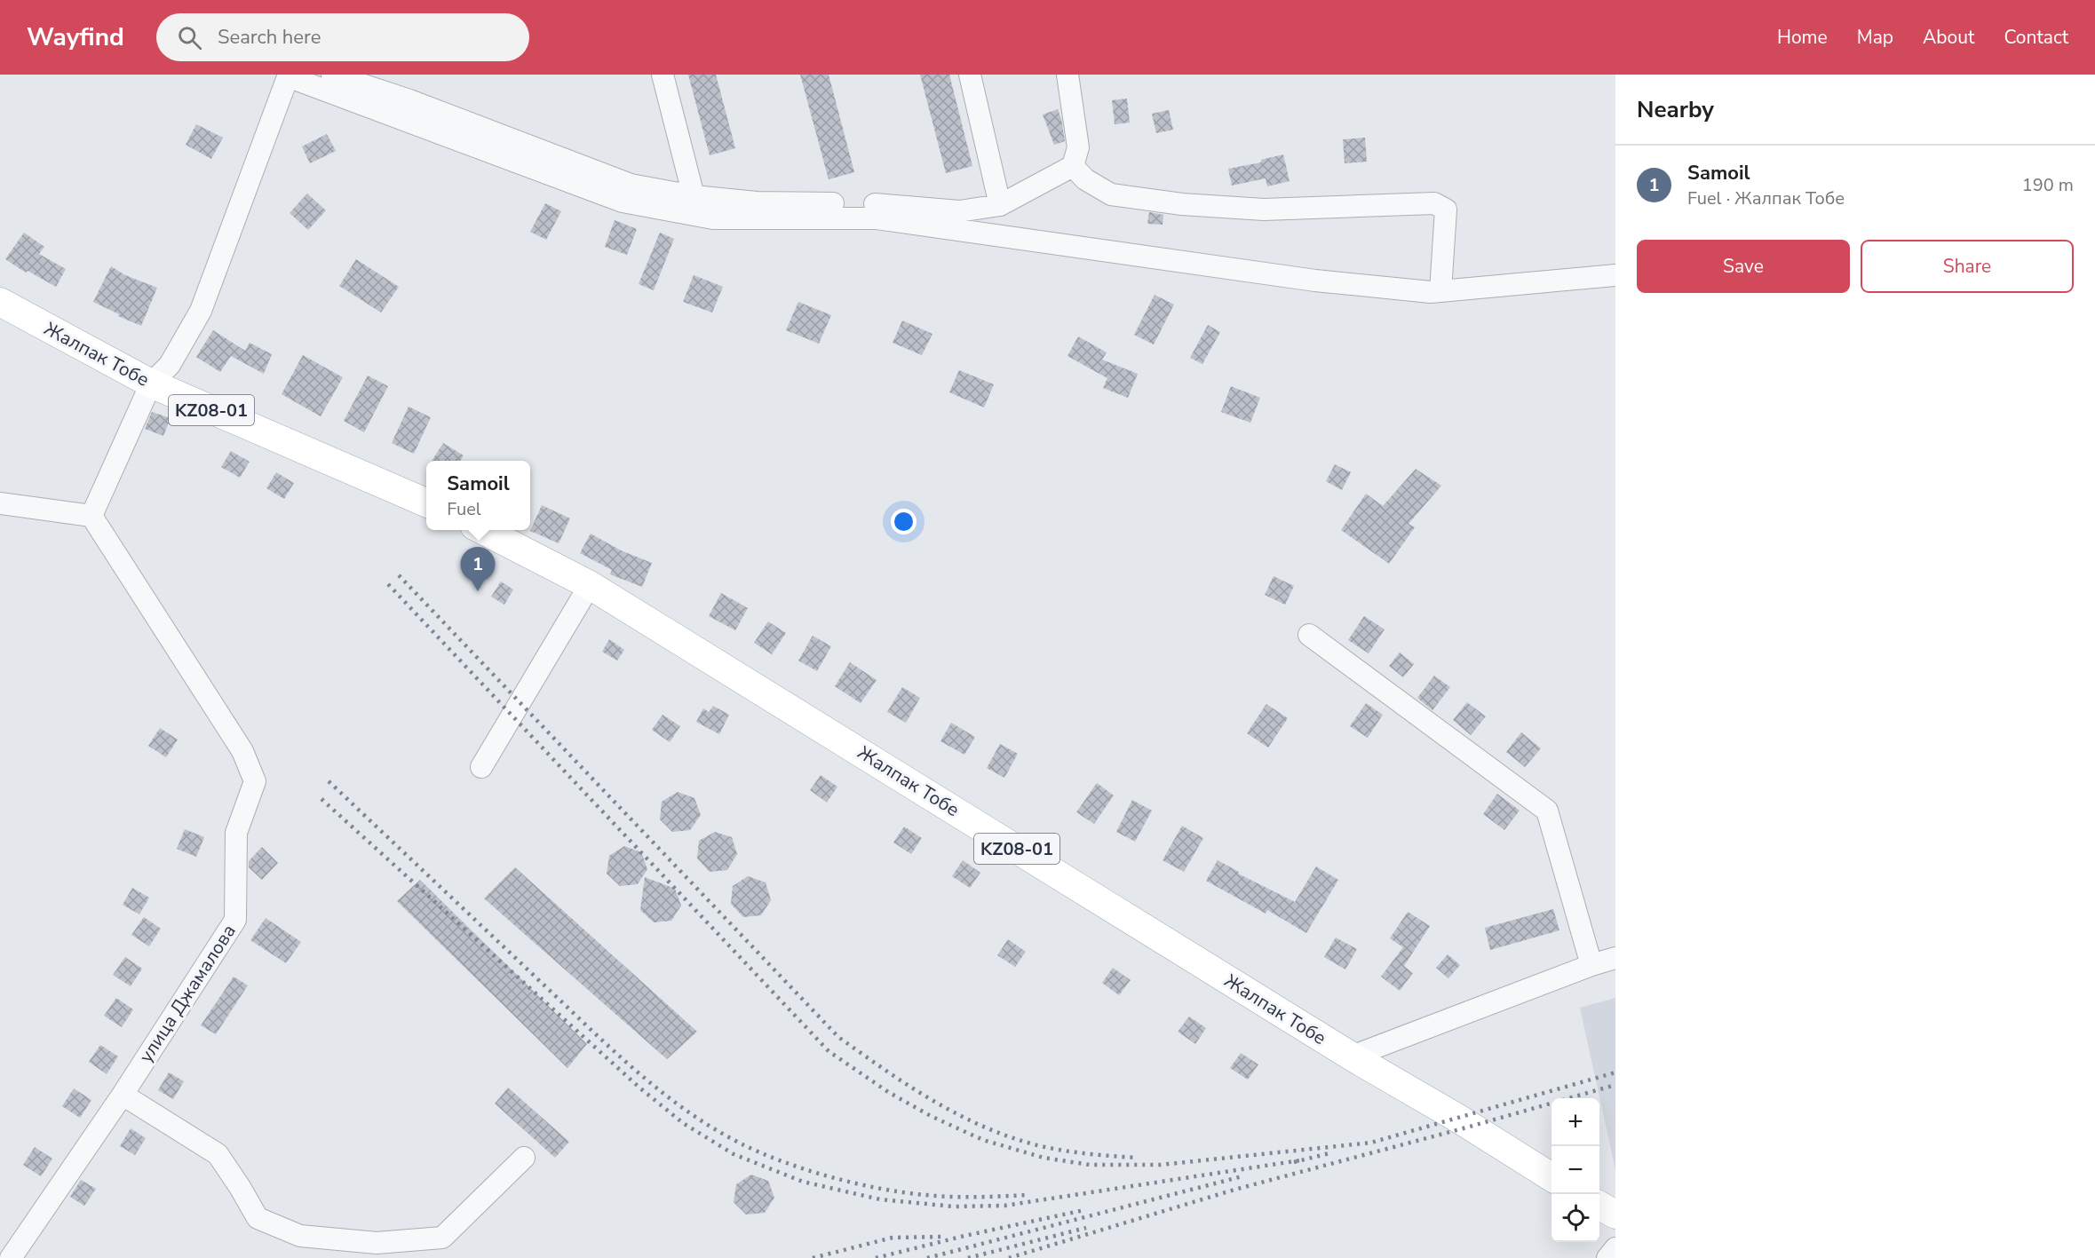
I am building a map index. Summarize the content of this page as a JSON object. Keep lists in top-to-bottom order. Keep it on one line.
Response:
{"streets":{"main road":["Жалпак Тобе","KZ08-01"],"street":["улица Джамалова"]},"page":{"header":"Wayfind","search":"Search here","nav":["Home","Map","About","Contact"],"heading":"Nearby","list":[{"mark":"1","name":"Samoil","note":"Fuel · Жалпак Тобе","value":"190 m"}],"buttons":["Save","Share"],"popup":["Samoil","Fuel"],"pins":"1","map_buttons":["+","−"]}}
